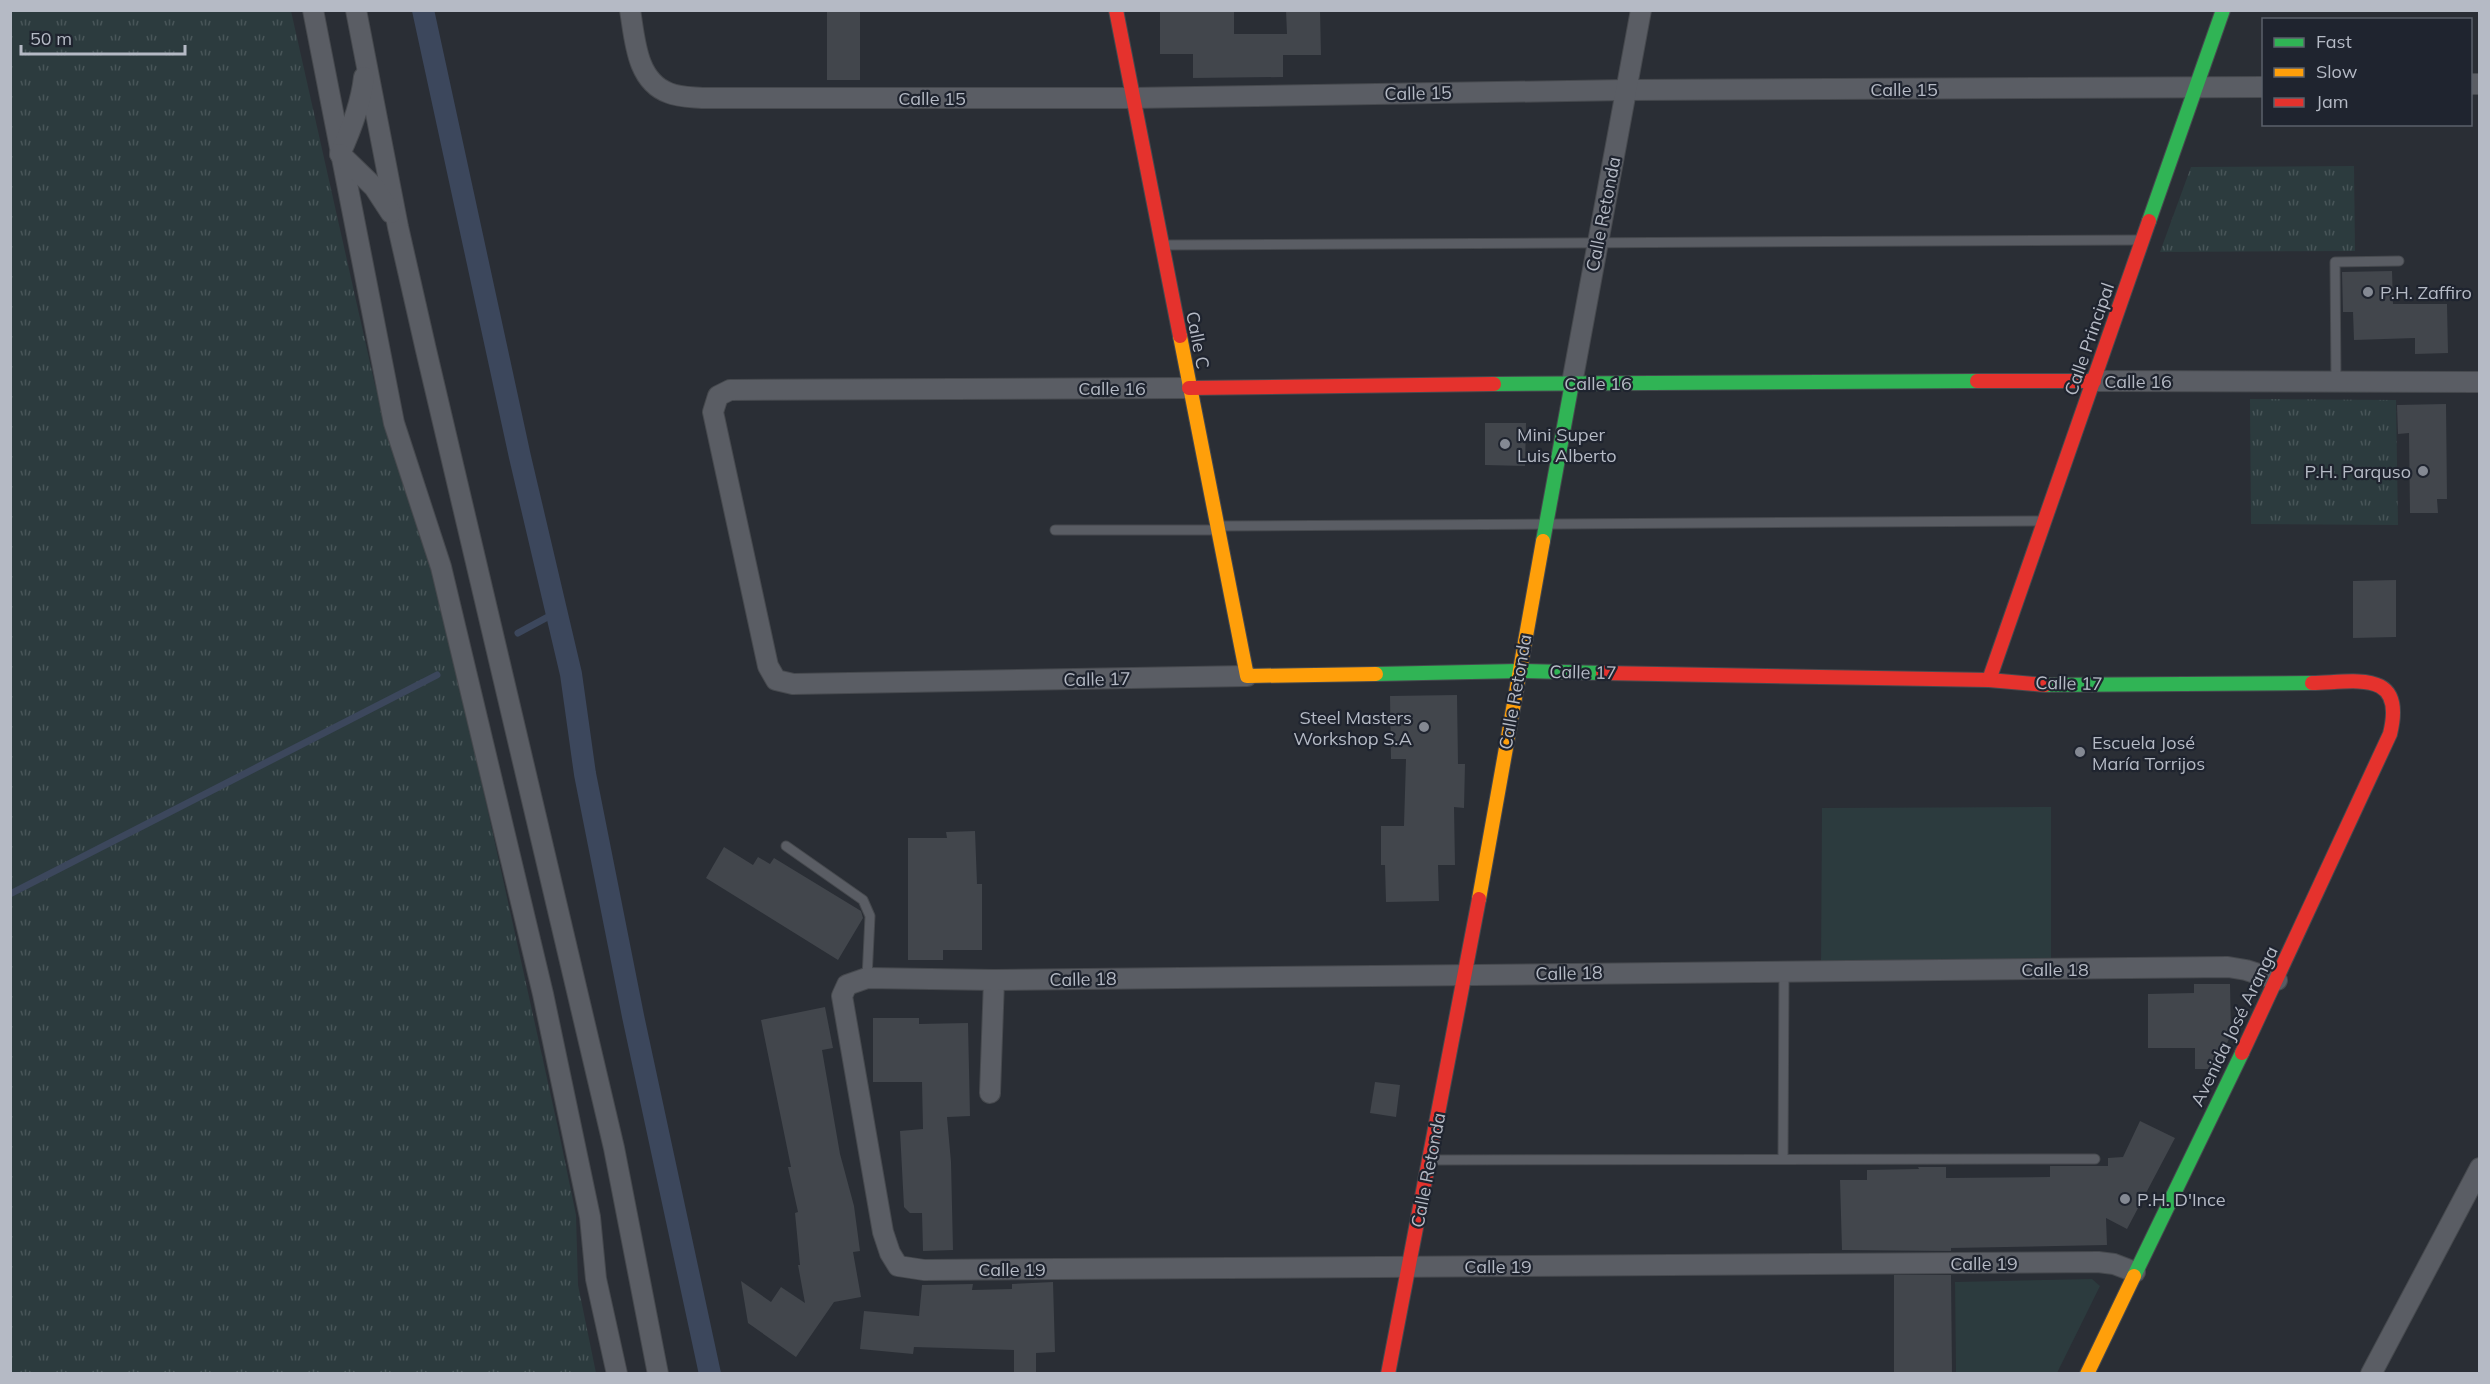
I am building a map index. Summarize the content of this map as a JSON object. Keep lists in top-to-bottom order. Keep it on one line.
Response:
{"streets":{"street":["Calle 15","Calle Retonda","Calle Principal","Calle C","Calle 16","Calle 17","Calle 18","Avenida José Aranga","Calle 19"]},"crossings":[["Calle 15","Calle Retonda"],["Calle 15","Calle Principal"],["Calle 15","Calle C"],["Calle Retonda","Calle 16"],["Calle Retonda","Calle 17"],["Calle Retonda","Calle 18"],["Calle Retonda","Calle 19"],["Calle Principal","Calle 16"],["Calle Principal","Calle 17"],["Calle C","Calle 16"],["Calle C","Calle 17"],["Calle 16","Calle 17"],["Calle 17","Avenida José Aranga"],["Calle 18","Avenida José Aranga"],["Calle 18","Calle 19"],["Avenida José Aranga","Calle 19"]],"places":["P.H. Zaffiro","Mini Super Luis Alberto","P.H. Parquso","Steel Masters Workshop S.A","Escuela José María Torrijos","P.H. D'Ince"],"legend":["Fast","Slow","Jam"],"scale_bar":"50 m"}
